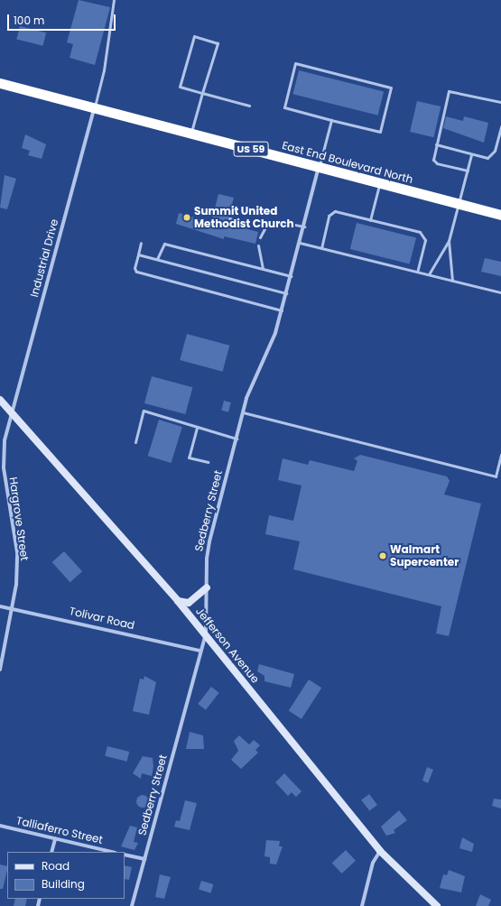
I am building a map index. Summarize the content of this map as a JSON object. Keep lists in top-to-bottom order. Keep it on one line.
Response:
{"streets":{"highway":["US 59","East End Boulevard North"],"street":["Industrial Drive","Sedberry Street","Hargrove Street","Tolivar Road","Jefferson Avenue","Talliaferro Street"]},"crossings":[["East End Boulevard North","Industrial Drive"],["East End Boulevard North","Sedberry Street"],["Industrial Drive","Hargrove Street"],["Industrial Drive","Jefferson Avenue"],["Sedberry Street","Tolivar Road"],["Sedberry Street","Jefferson Avenue"],["Hargrove Street","Tolivar Road"],["Hargrove Street","Jefferson Avenue"]],"places":["Summit United Methodist Church","Walmart Supercenter"],"legend":["Road","Building"],"scale_bar":"100 m"}
